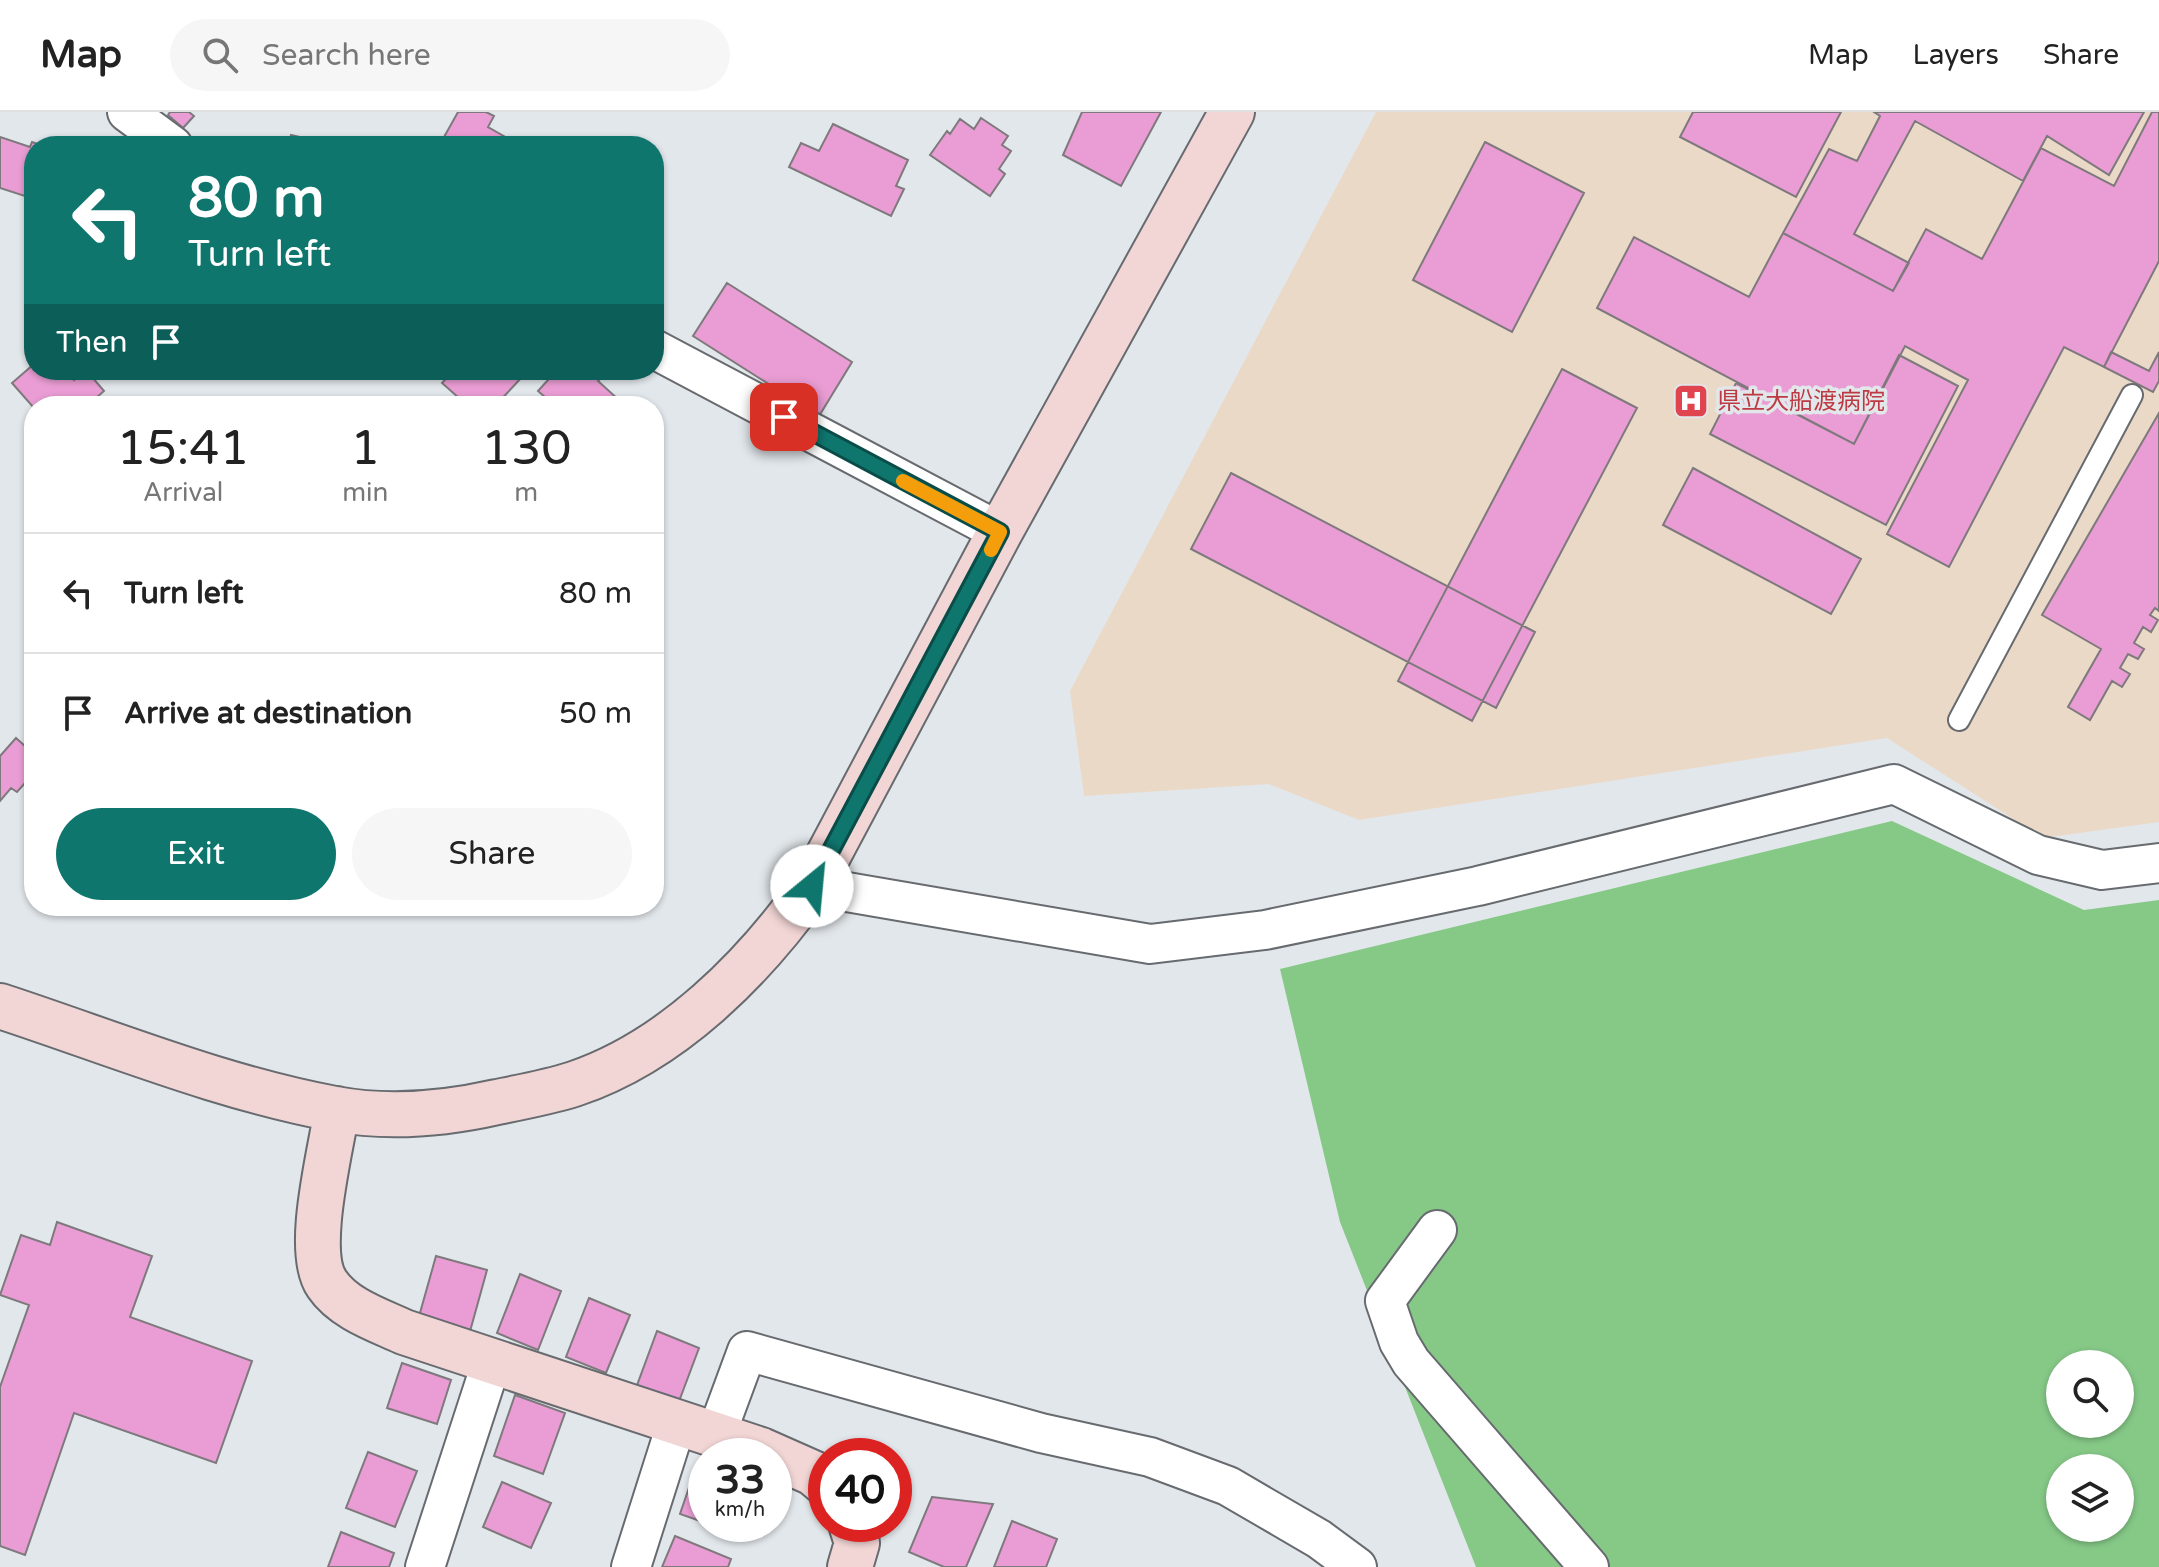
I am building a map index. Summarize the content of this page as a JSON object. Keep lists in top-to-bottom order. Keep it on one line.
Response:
{"places":{"hospital":["県立大船渡病院"]},"page":{"header":"Map","search":"Search here","nav":["Map","Layers","Share"],"turn":["80 m","Turn left"],"then":"Then","eta":["15:41","Arrival","1","min","130","m"],"list":[{"name":"Turn left","value":"80 m"},{"name":"Arrive at destination","value":"50 m"}],"buttons":["Exit","Share"],"speed":"33 km/h","limit":"40"}}
